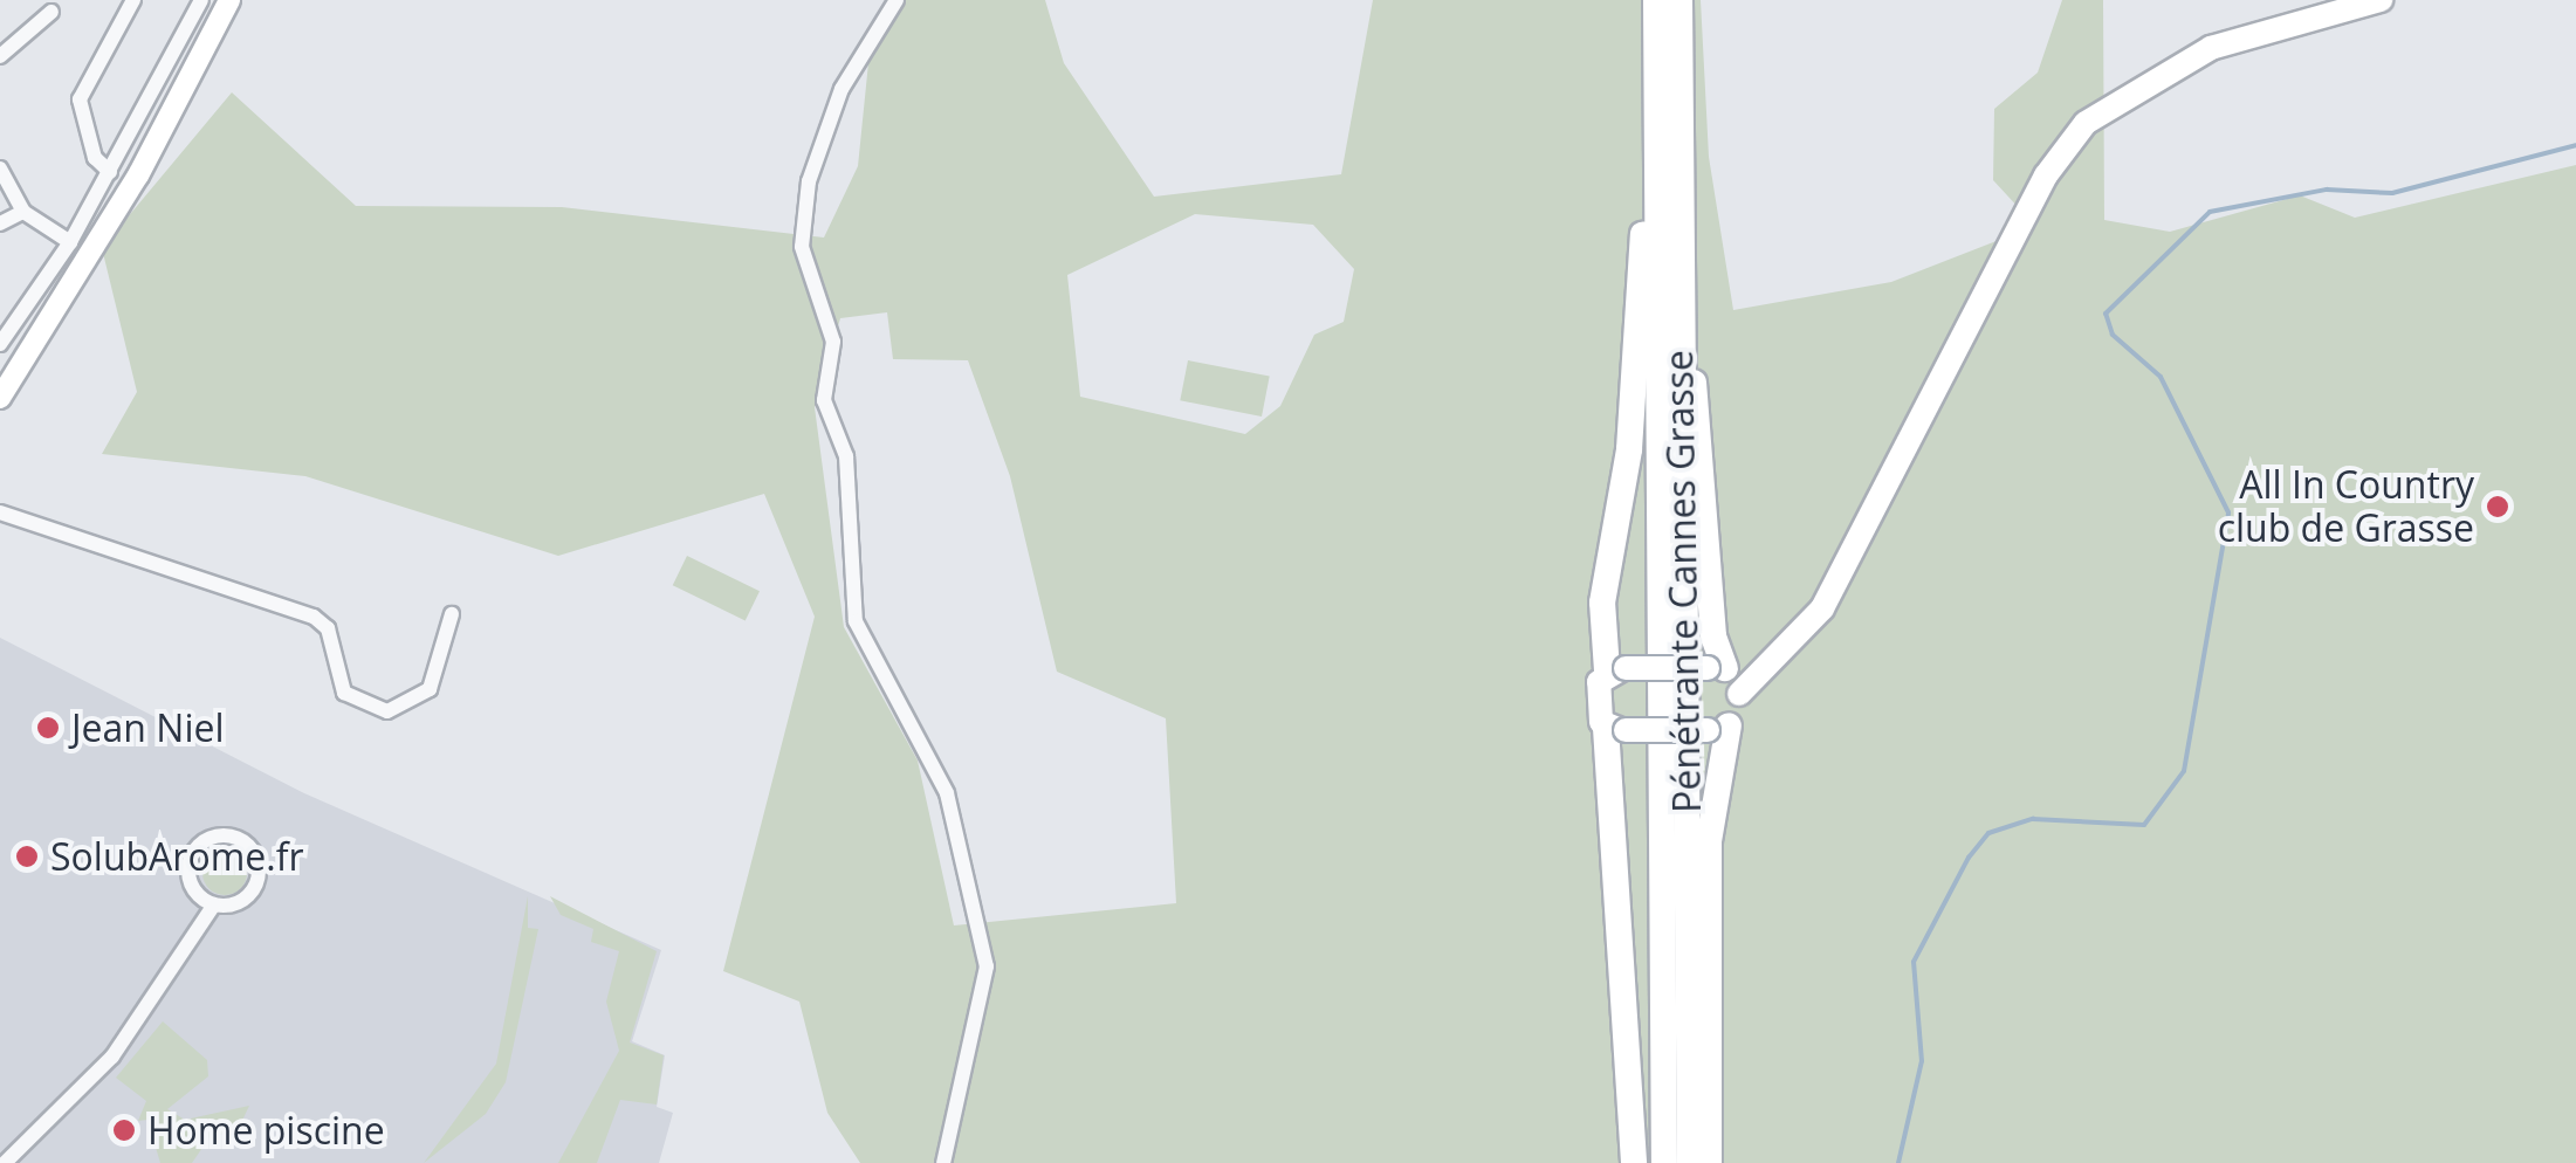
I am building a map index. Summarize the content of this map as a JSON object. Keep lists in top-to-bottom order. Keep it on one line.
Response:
{"streets":{"highway":["Pénétrante Cannes Grasse"]},"places":["All In Country club de Grasse","Jean Niel","SolubArome.fr","Home piscine"]}
